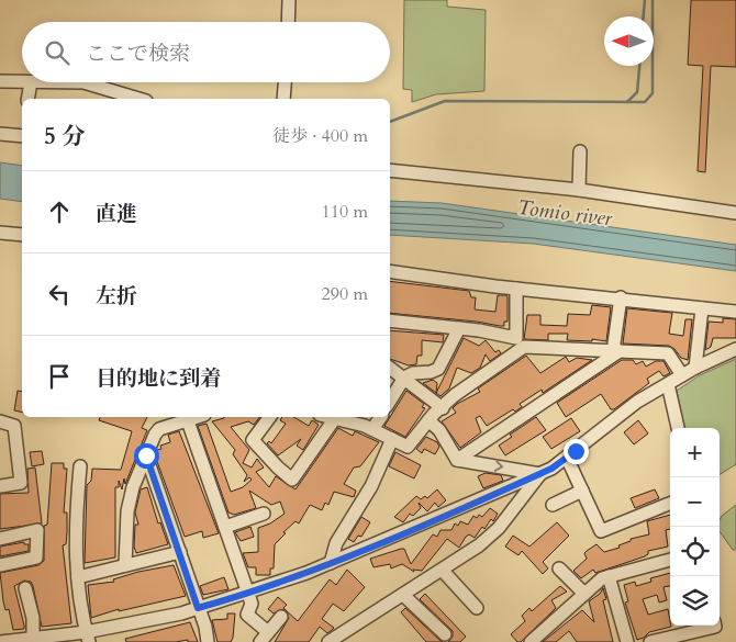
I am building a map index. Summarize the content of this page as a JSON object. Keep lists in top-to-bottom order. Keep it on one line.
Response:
{"water":["Tomio river"],"north":"left","page":{"search":"ここで検索","heading":["5 分","徒歩 · 400 m"],"list":[["直進","110 m"],["左折","290 m"],"目的地に到着"],"map_buttons":["+","−"]}}
